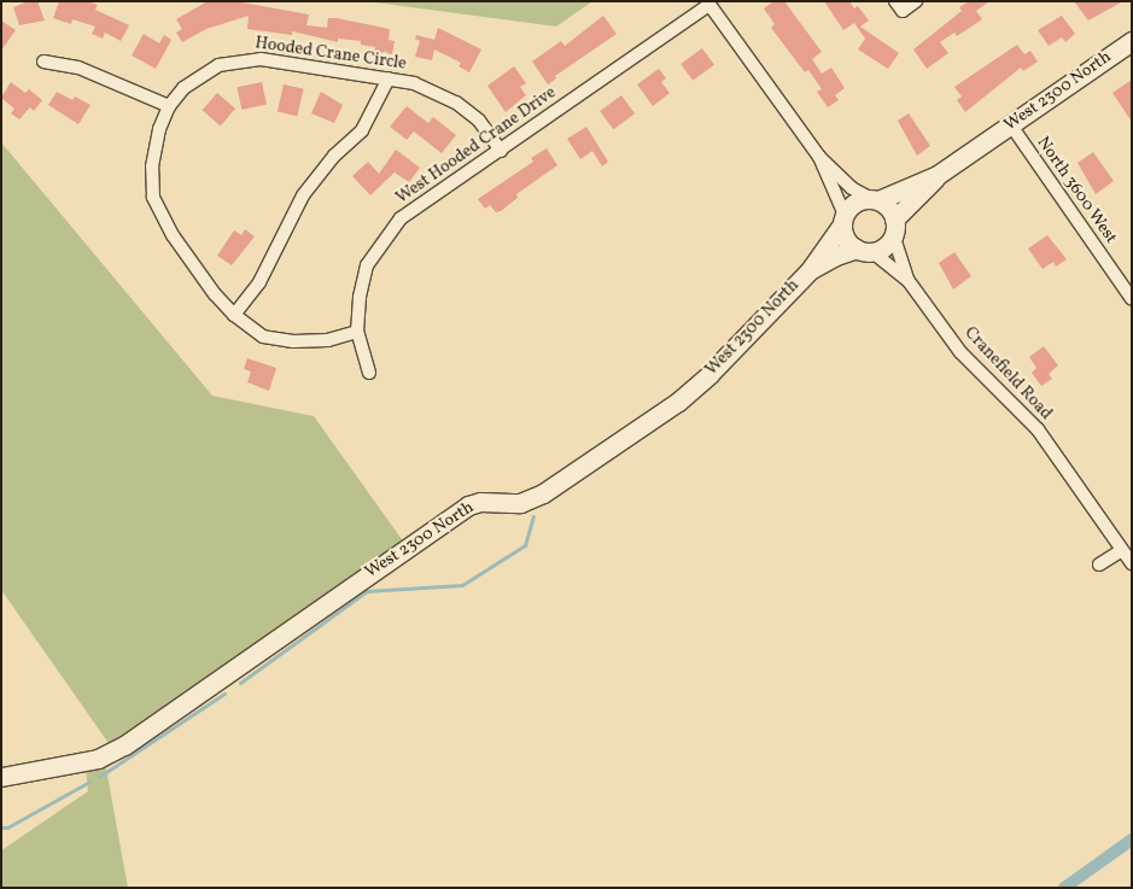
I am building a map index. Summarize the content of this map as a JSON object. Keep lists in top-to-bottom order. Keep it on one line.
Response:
{"streets":{"street":["Hooded Crane Circle","West 2300 North","West Hooded Crane Drive","North 3600 West","Cranefield Road"]},"crossings":[["Hooded Crane Circle","West Hooded Crane Drive"],["West 2300 North","North 3600 West"]]}
